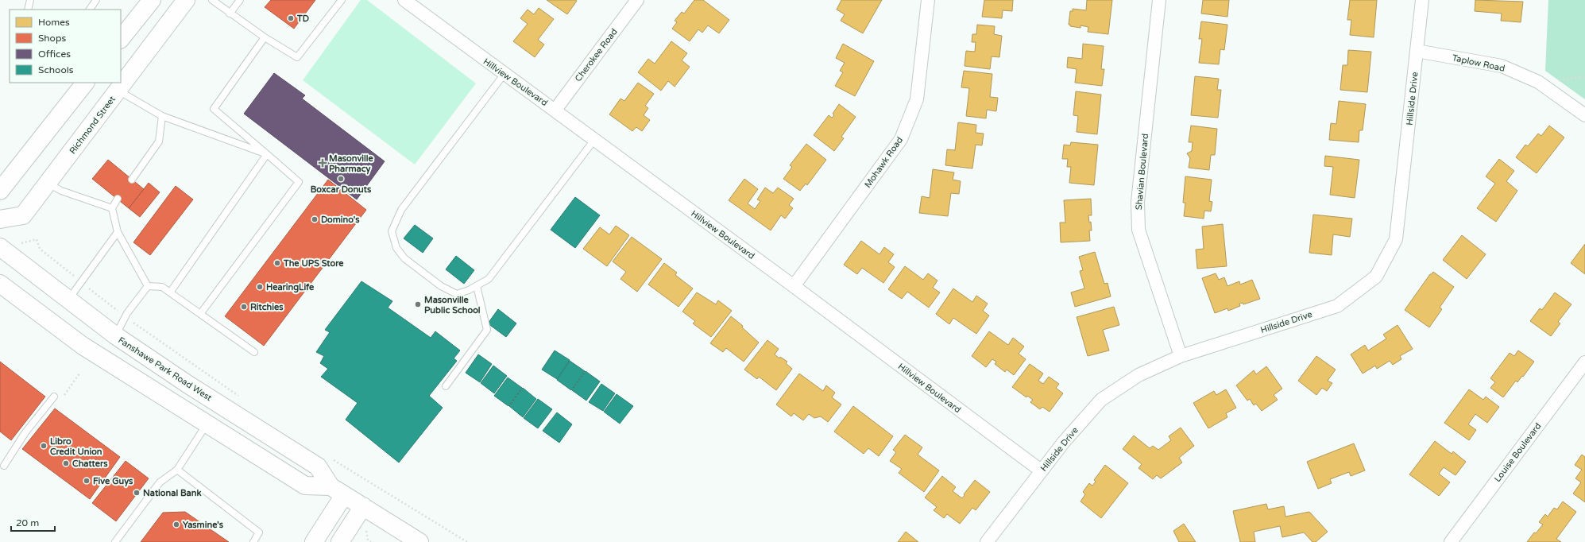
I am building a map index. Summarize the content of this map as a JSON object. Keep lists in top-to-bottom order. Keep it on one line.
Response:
{"streets":{"main road":["Richmond Street","Fanshawe Park Road West"],"street":["Cherokee Road","Taplow Road","Hillview Boulevard","Hillside Drive","Mohawk Road","Shavian Boulevard","Louise Boulevard"]},"crossings":[["Cherokee Road","Hillview Boulevard"],["Taplow Road","Hillside Drive"],["Hillview Boulevard","Hillside Drive"],["Hillview Boulevard","Mohawk Road"],["Hillside Drive","Shavian Boulevard"]],"places":{"other":["TD","Boxcar Donuts","Domino's","The UPS Store","HearingLife","Masonville Public School","Ritchies","Libro Credit Union","Chatters","Five Guys","National Bank","Yasmine's"],"health":["Masonville Pharmacy"]},"legend":["Homes","Shops","Offices","Schools"],"scale_bar":"20 m"}
